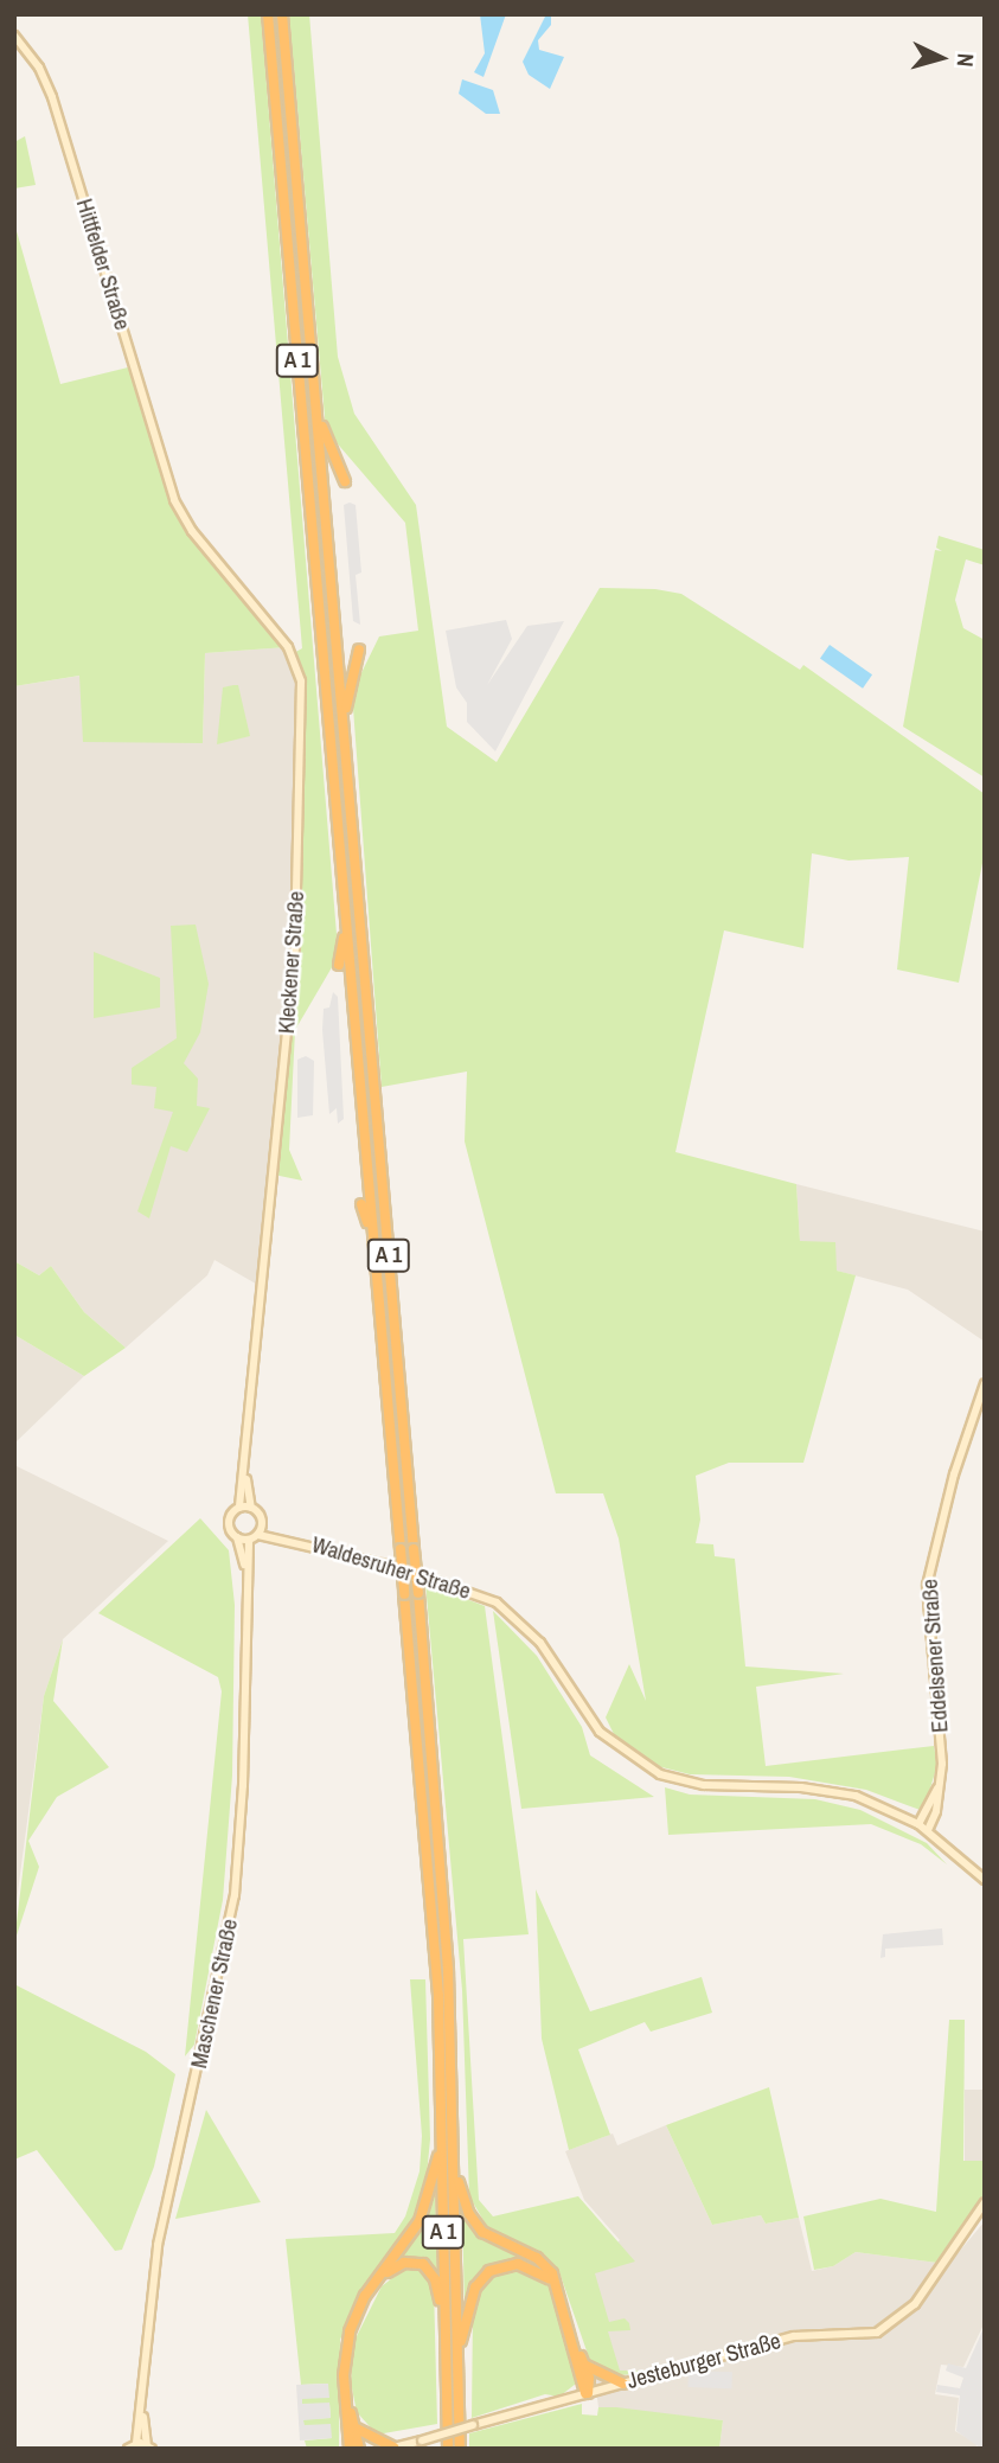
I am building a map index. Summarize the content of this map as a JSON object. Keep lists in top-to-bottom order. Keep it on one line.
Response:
{"streets":{"highway":["A 1"],"street":["Hittfelder Straße","Kleckener Straße","Waldesruher Straße","Eddelsener Straße","Maschener Straße","Jesteburger Straße"]},"crossings":[["Hittfelder Straße","Kleckener Straße"],["Kleckener Straße","Waldesruher Straße"],["Kleckener Straße","Maschener Straße"],["Waldesruher Straße","Eddelsener Straße"],["Waldesruher Straße","Maschener Straße"]],"north":"right"}
